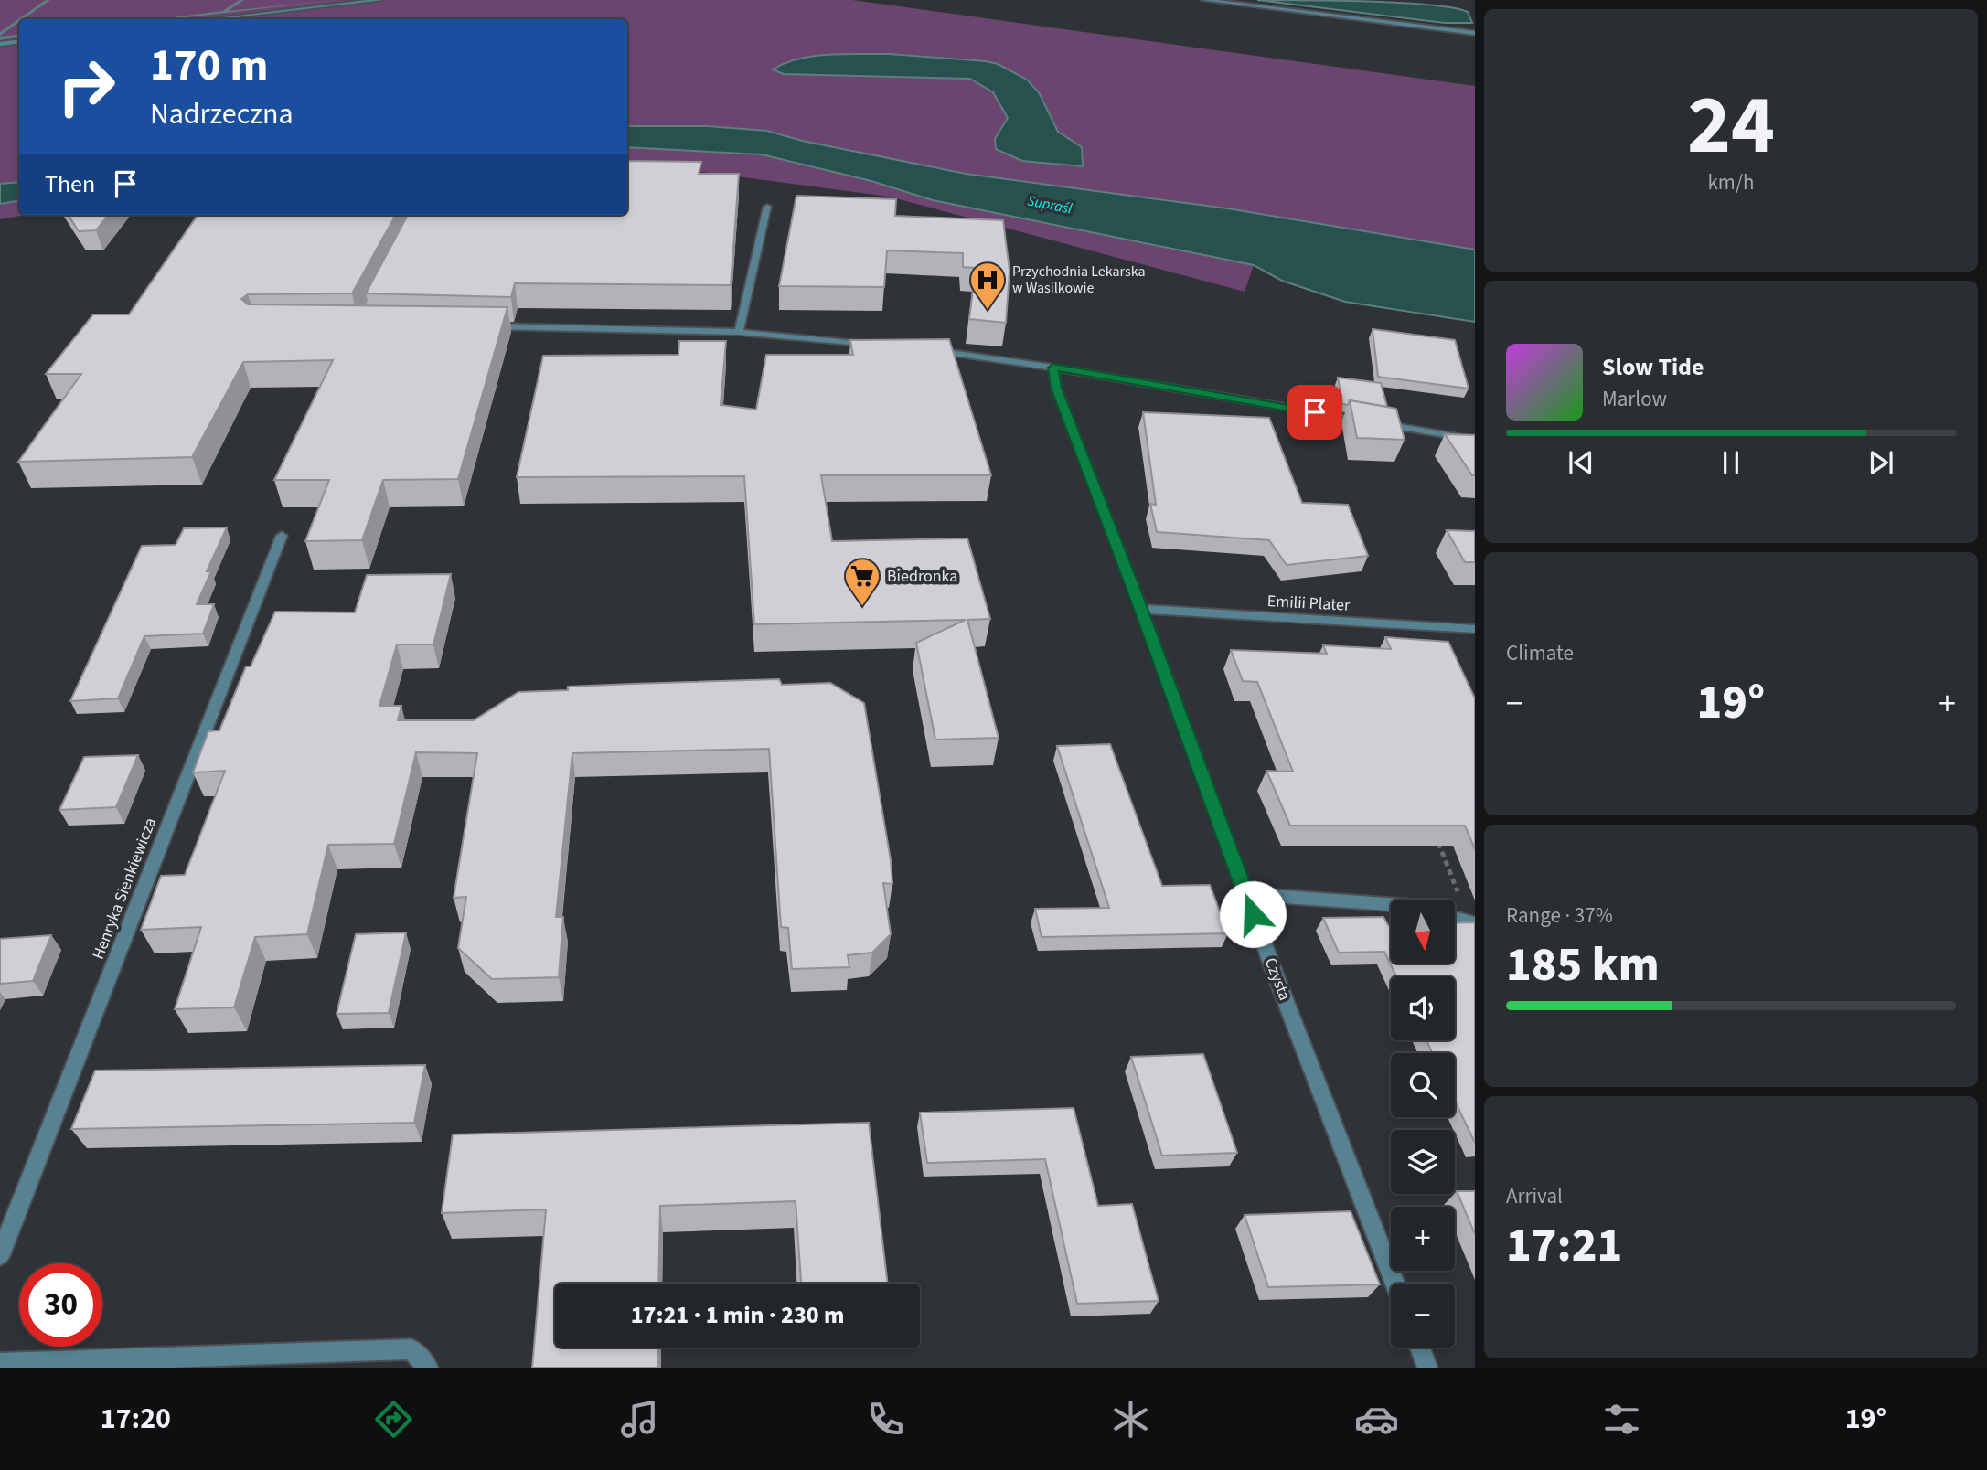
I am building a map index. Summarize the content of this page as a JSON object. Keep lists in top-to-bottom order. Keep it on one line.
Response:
{"streets":{"street":["Emilii Plater","Henryka Sienkiewicza","Czysta"]},"crossings":[["Emilii Plater","Czysta"]],"water":["Supraśl"],"places":{"hospital":["Przychodnia Lekarska w Wasilkowie"],"supermarket":["Biedronka"]},"north":"bottom","page":{"tile":[["24","km/h"],"Climate",["Range · 37%","185 km"],["Arrival","17:21"]],"turn":["170 m","Nadrzeczna"],"then":"Then","song":["Slow Tide","Marlow"],"heat":["−","19°","+"],"map_buttons":["+","−"],"limit":"30","trip":"17:21 · 1 min · 230 m","tabs":["17:20","19°"]}}
